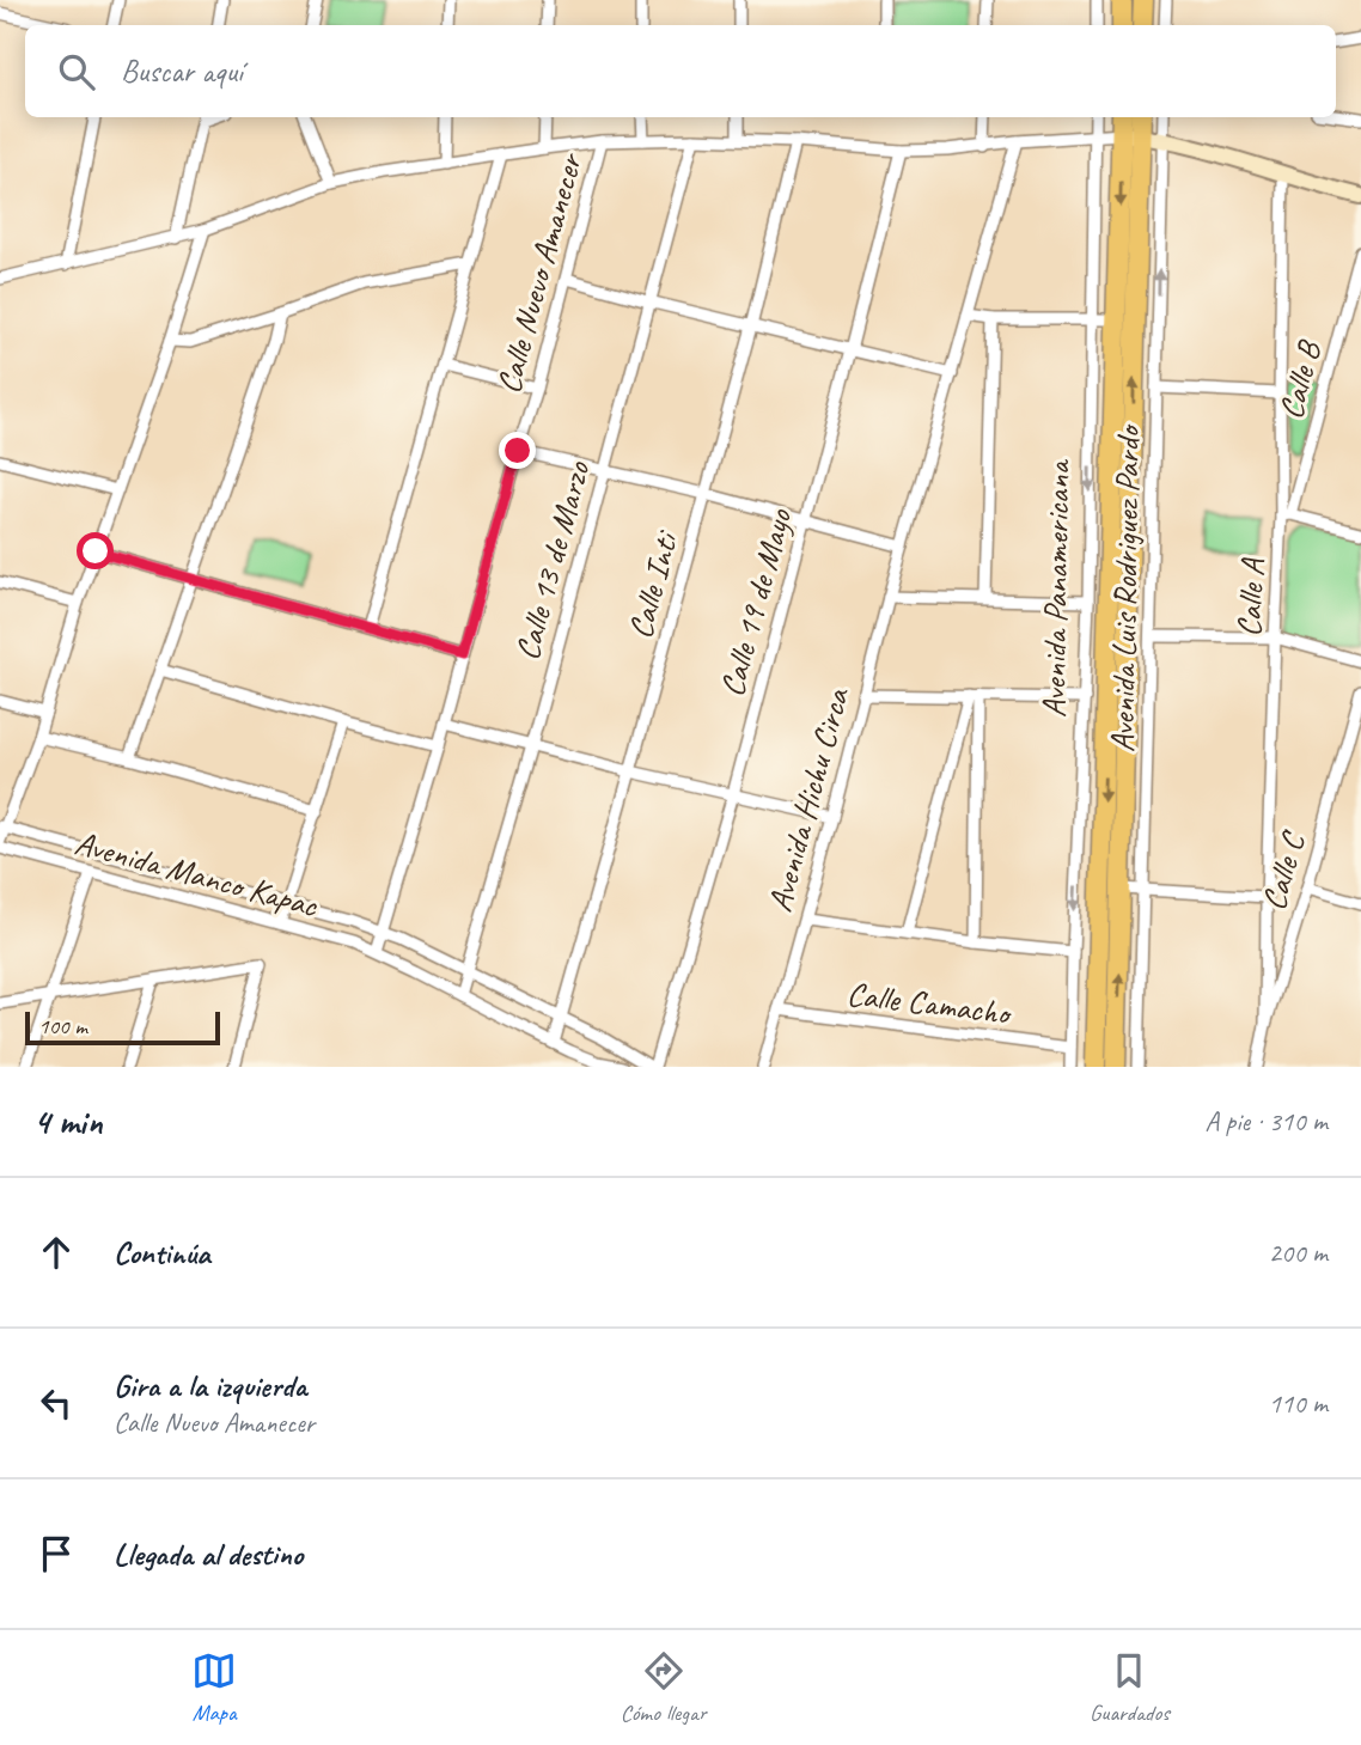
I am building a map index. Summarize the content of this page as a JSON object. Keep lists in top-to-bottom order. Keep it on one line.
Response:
{"streets":{"highway":["Avenida Panamericana"],"street":["Calle Nuevo Amanecer","Calle B","Calle 13 de Marzo","Calle Inti","Avenida Luis Rodriguez Pardo","Calle A","Calle 19 de Mayo","Avenida Hichu Circa","Calle C","Avenida Manco Kapac","Calle Camacho"]},"crossings":[["Calle Nuevo Amanecer","Avenida Manco Kapac"],["Calle B","Calle A"],["Calle 13 de Marzo","Avenida Manco Kapac"],["Calle Inti","Avenida Manco Kapac"],["Avenida Panamericana","Calle Camacho"],["Calle A","Calle C"],["Avenida Hichu Circa","Calle Camacho"]],"scale_bar":"100 m","page":{"search":"Buscar aquí","scale":"100 m","heading":["4 min","A pie · 310 m"],"list":[["Continúa","200 m"],["Gira a la izquierda","Calle Nuevo Amanecer","110 m"],"Llegada al destino"],"nav":["Mapa","Cómo llegar","Guardados"]}}
